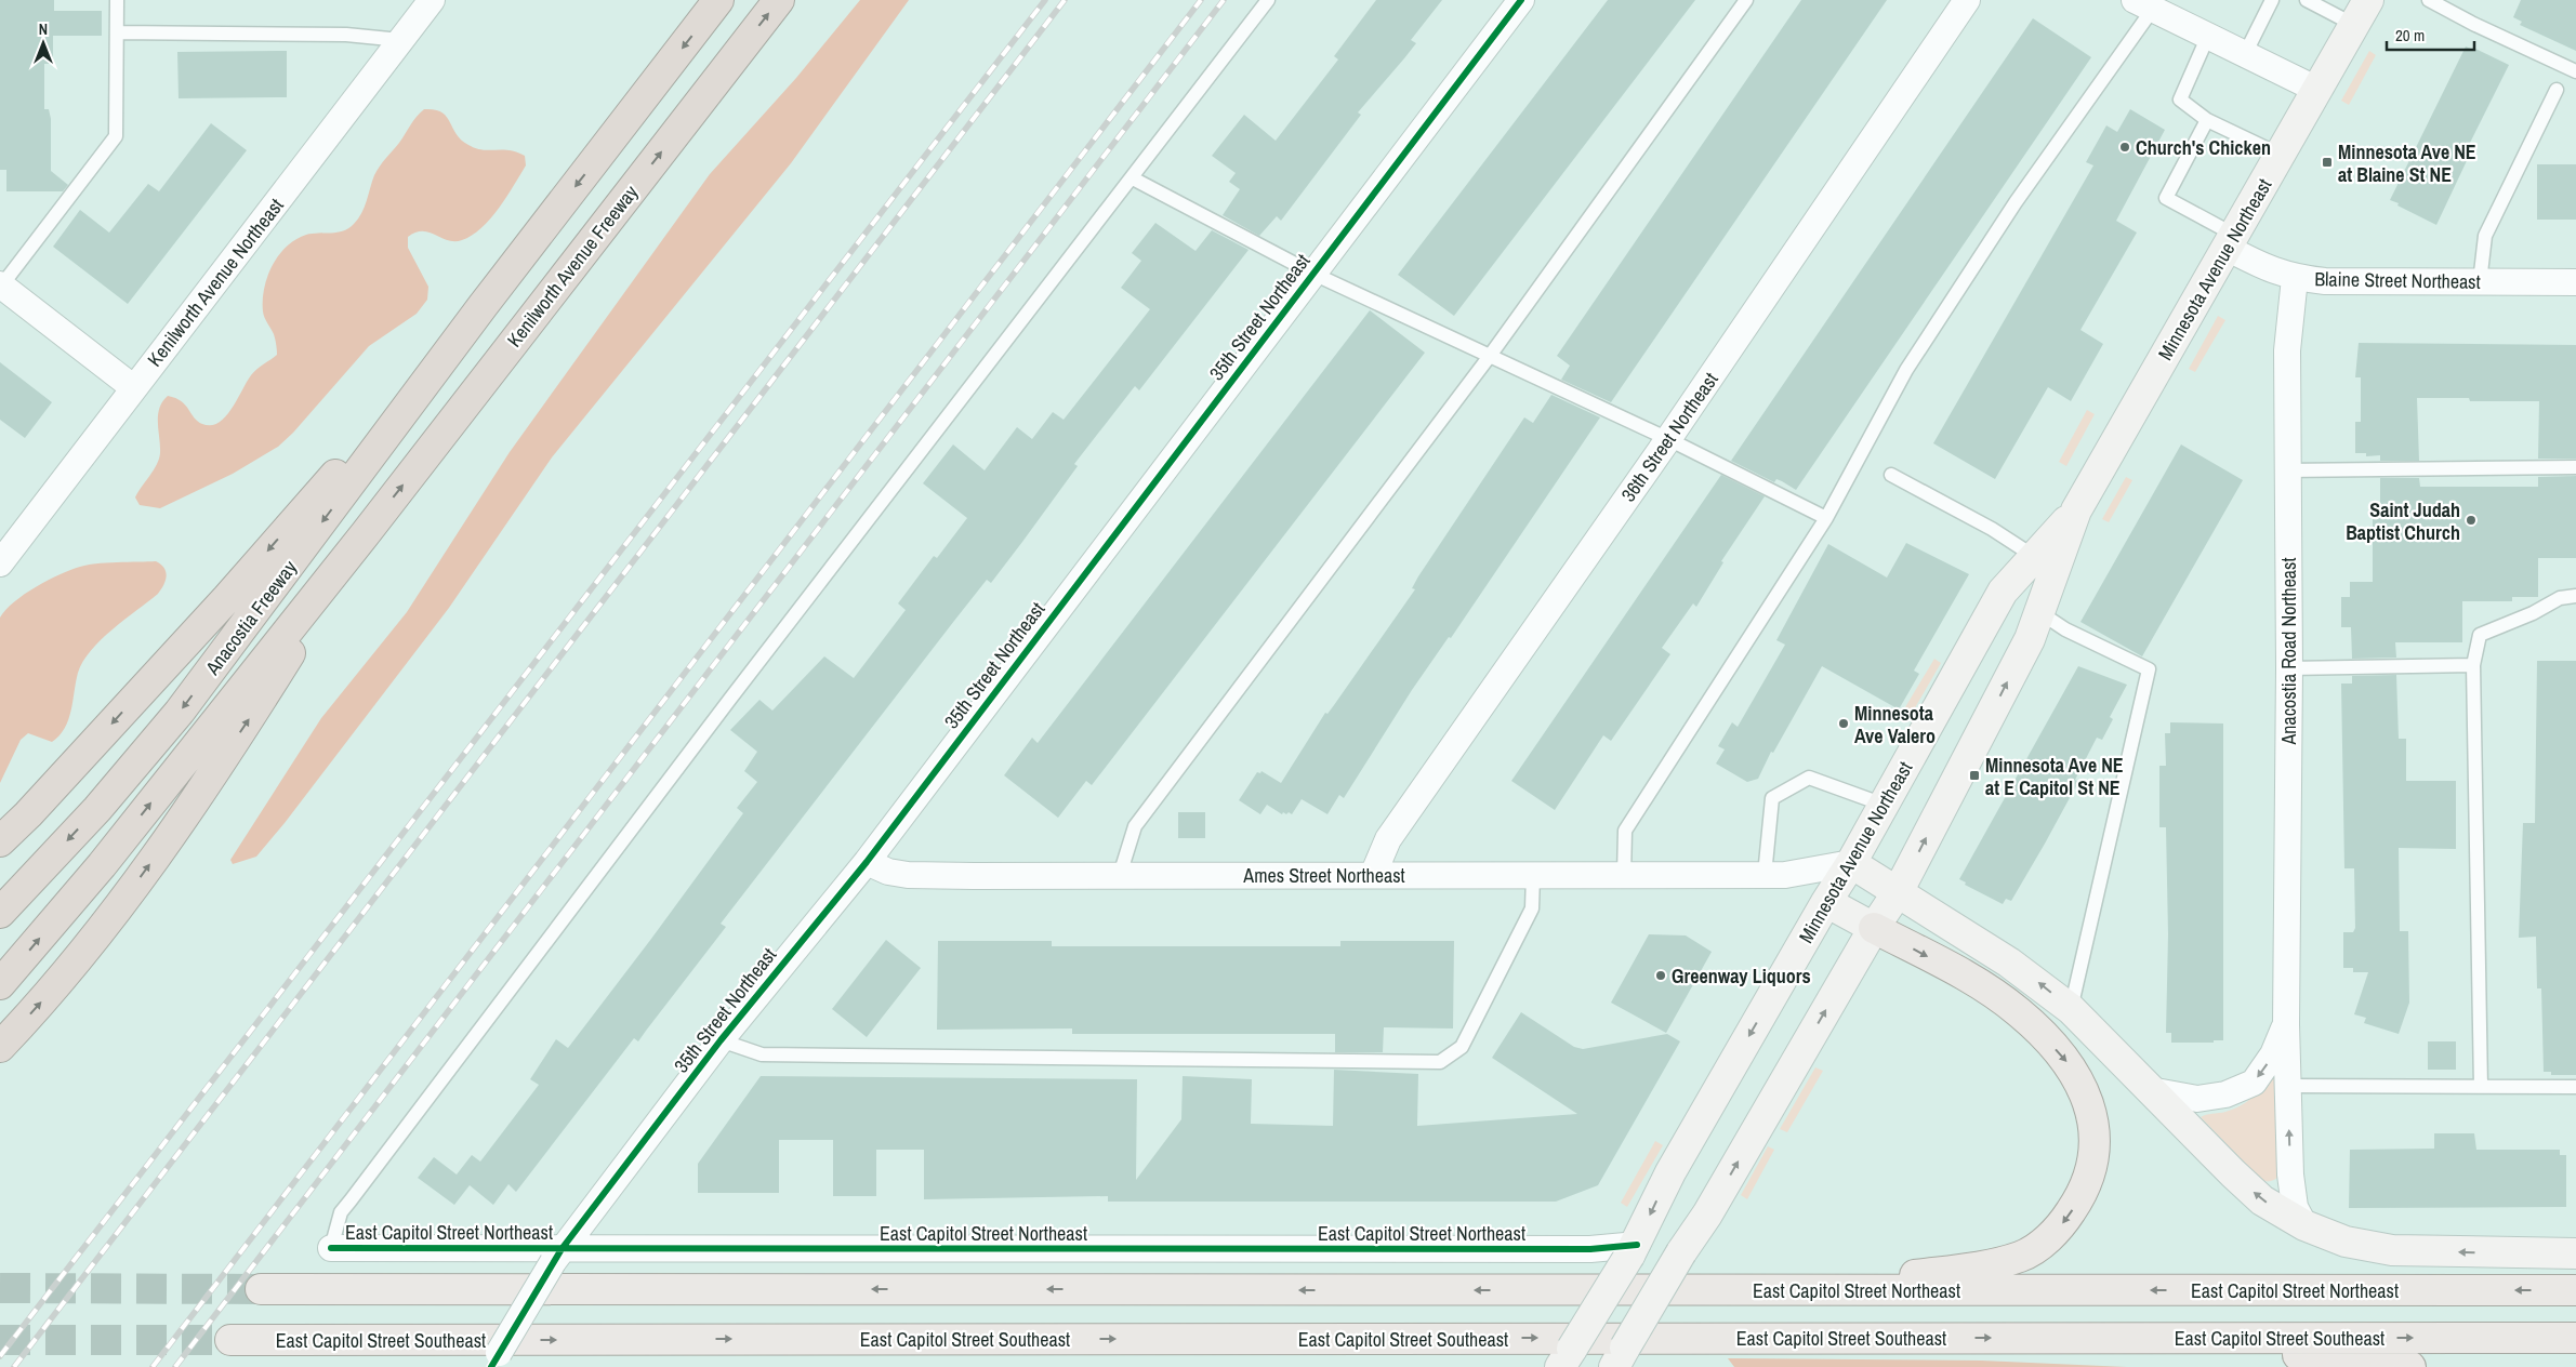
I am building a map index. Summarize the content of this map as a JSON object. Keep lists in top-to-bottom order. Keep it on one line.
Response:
{"streets":{"highway":["Kenilworth Avenue Freeway","Anacostia Freeway"],"main road":["Minnesota Avenue Northeast","East Capitol Street Northeast","East Capitol Street Southeast"],"street":["Blaine Street Northeast","Kenilworth Avenue Northeast","35th Street Northeast","36th Street Northeast","Anacostia Road Northeast","Ames Street Northeast"]},"crossings":[["Minnesota Avenue Northeast","Blaine Street Northeast"],["Minnesota Avenue Northeast","Ames Street Northeast"],["Minnesota Avenue Northeast","East Capitol Street Northeast"],["Blaine Street Northeast","Anacostia Road Northeast"],["35th Street Northeast","Ames Street Northeast"],["35th Street Northeast","East Capitol Street Northeast"],["36th Street Northeast","Ames Street Northeast"],["Anacostia Road Northeast","East Capitol Street Northeast"]],"one_way":["East Capitol Street Southeast"],"places":{"other":["Church's Chicken","Saint Judah Baptist Church","Minnesota Ave Valero","Greenway Liquors"],"transit":["Minnesota Ave NE at Blaine St NE","Minnesota Ave NE at E Capitol St NE"]},"scale_bar":"20 m","north":"top"}
